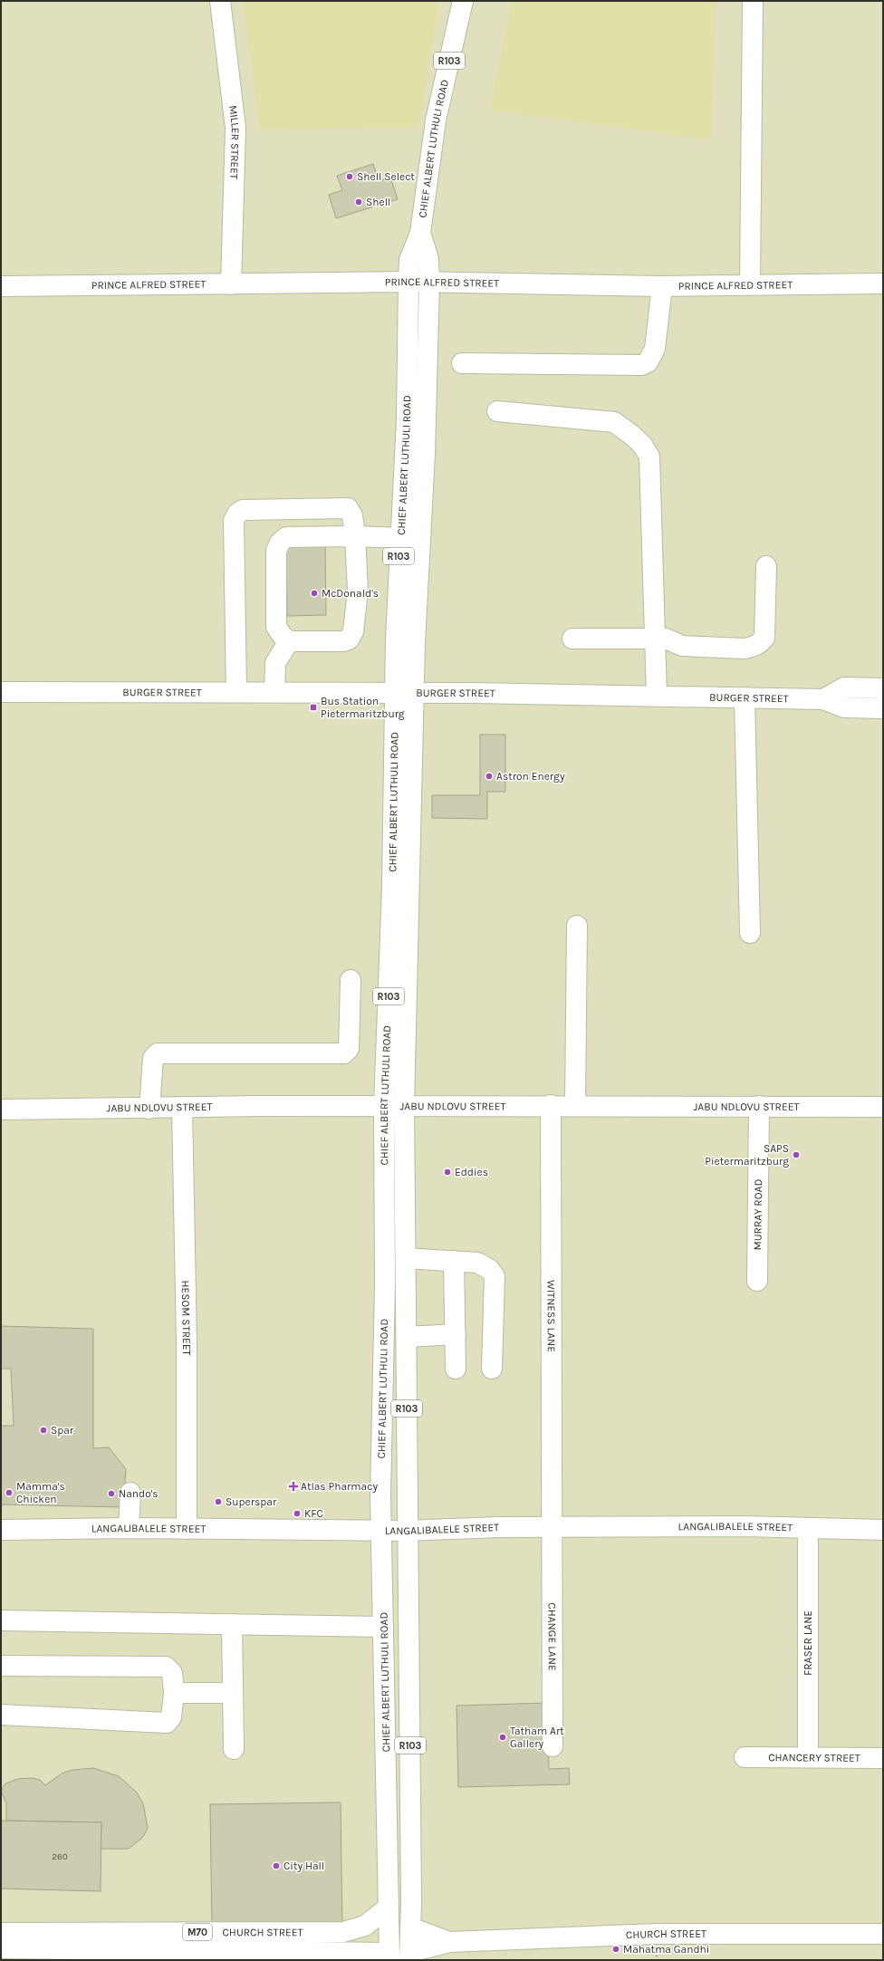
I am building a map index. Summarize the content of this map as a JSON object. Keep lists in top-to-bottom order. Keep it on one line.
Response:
{"streets":{"street":["R103","MILLER STREET","CHIEF ALBERT LUTHULI ROAD","PRINCE ALFRED STREET","BURGER STREET","JABU NDLOVU STREET","MURRAY ROAD","WITNESS LANE","HESOM STREET","LANGALIBALELE STREET","CHANGE LANE","FRASER LANE","CHANCERY STREET","M70","CHURCH STREET"]},"crossings":[["MILLER STREET","PRINCE ALFRED STREET"],["CHIEF ALBERT LUTHULI ROAD","PRINCE ALFRED STREET"],["CHIEF ALBERT LUTHULI ROAD","BURGER STREET"],["CHIEF ALBERT LUTHULI ROAD","JABU NDLOVU STREET"],["CHIEF ALBERT LUTHULI ROAD","LANGALIBALELE STREET"],["CHIEF ALBERT LUTHULI ROAD","CHURCH STREET"],["JABU NDLOVU STREET","MURRAY ROAD"],["JABU NDLOVU STREET","WITNESS LANE"],["JABU NDLOVU STREET","HESOM STREET"],["WITNESS LANE","LANGALIBALELE STREET"],["WITNESS LANE","CHANGE LANE"],["HESOM STREET","LANGALIBALELE STREET"],["LANGALIBALELE STREET","CHANGE LANE"],["LANGALIBALELE STREET","FRASER LANE"],["FRASER LANE","CHANCERY STREET"]],"places":{"other":["Shell Select","Shell","McDonald's","Astron Energy","SAPS Pietermaritzburg","Eddies","Spar","Mamma's Chicken","Nando's","Superspar","KFC","Tatham Art Gallery","City Hall","Mahatma Gandhi"],"transit":["Bus Station Pietermaritzburg"],"health":["Atlas Pharmacy"]},"house_numbers":["260"]}
